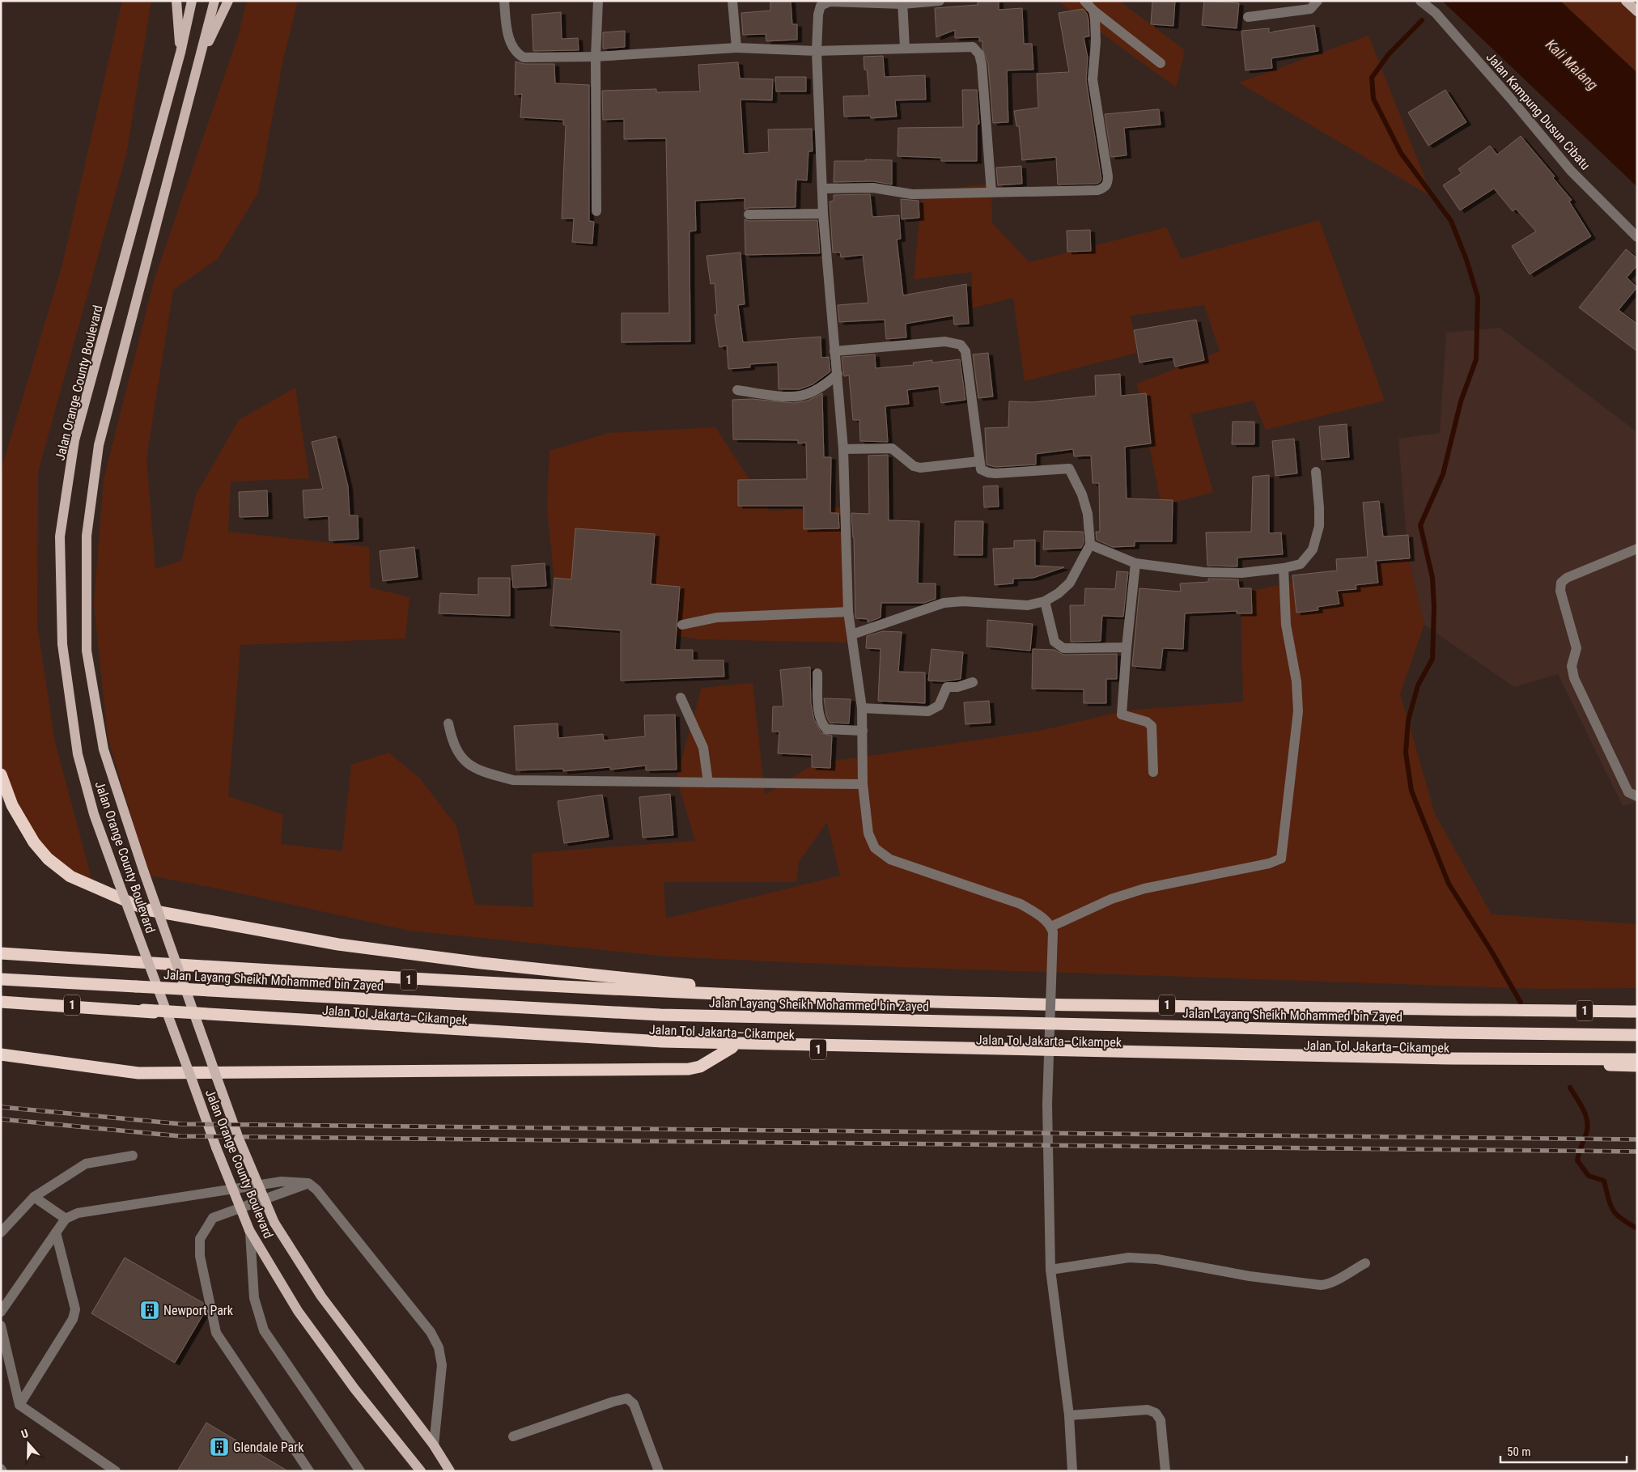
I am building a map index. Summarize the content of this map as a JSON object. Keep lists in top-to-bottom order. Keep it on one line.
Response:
{"streets":{"highway":["Jalan Layang Sheikh Mohammed bin Zayed","1","Jalan Tol Jakarta–Cikampek"],"main road":["Jalan Orange County Boulevard"],"street":["Jalan Kampung Dusun Cibatu"]},"crossings":[["1","Jalan Tol Jakarta–Cikampek"]],"water":["Kali Malang"],"places":{"building":["Newport Park","Glendale Park"]},"scale_bar":"50 m","north":"top"}
